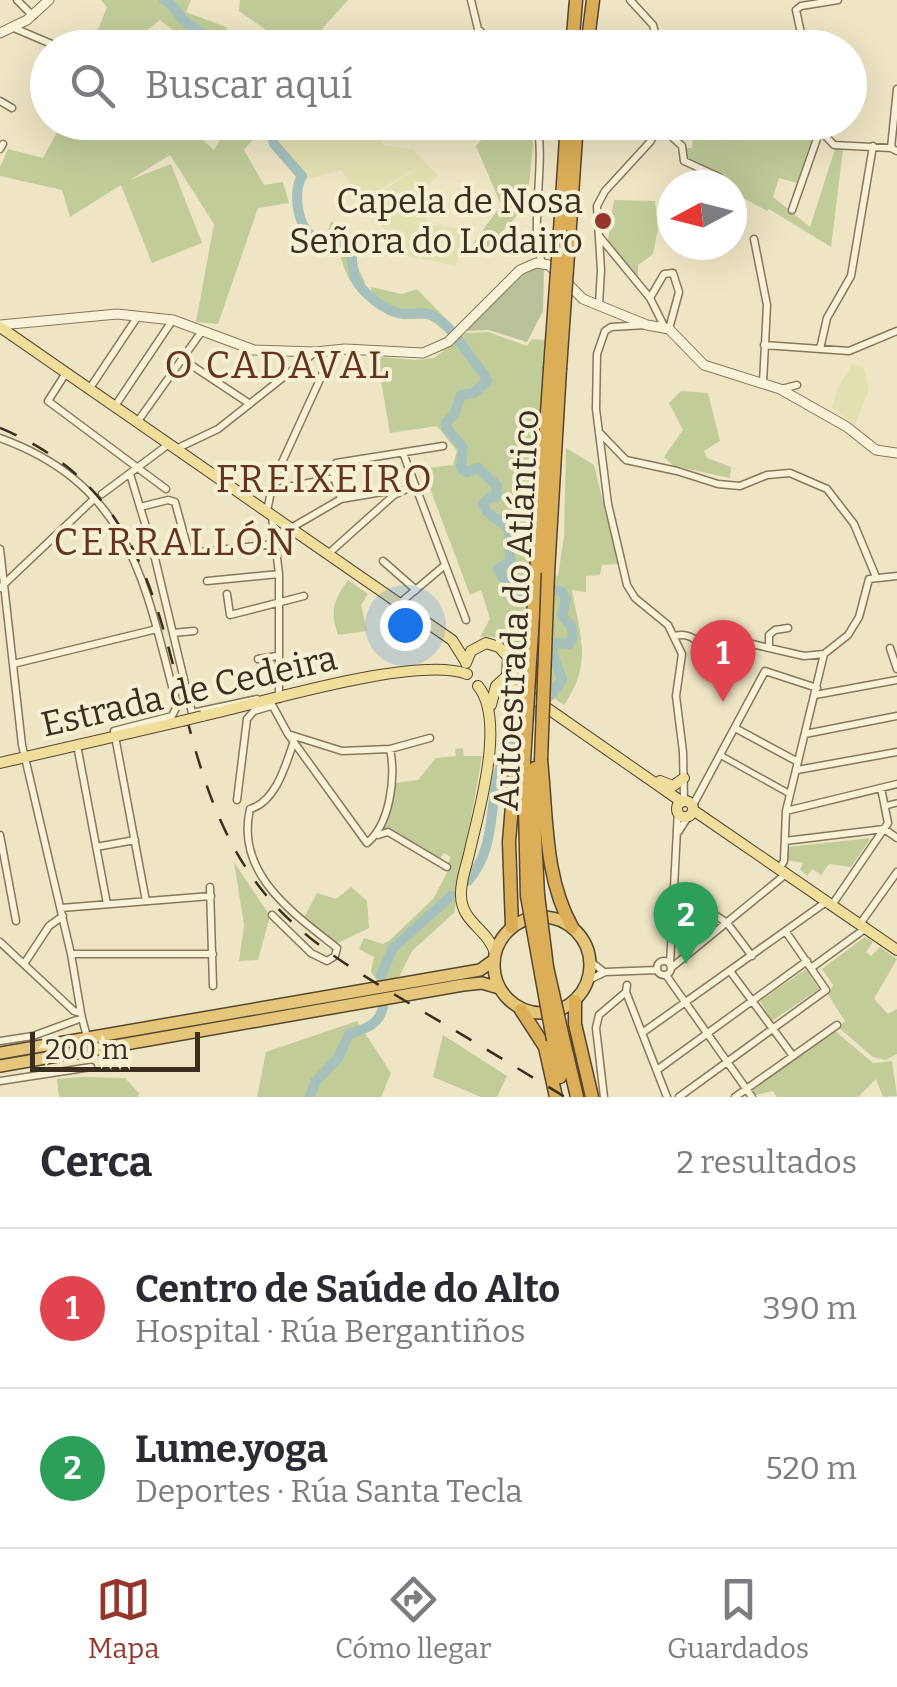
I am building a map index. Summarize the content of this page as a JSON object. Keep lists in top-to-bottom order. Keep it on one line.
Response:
{"streets":{"highway":["Autoestrada do Atlántico"],"main road":["Estrada de Cedeira"]},"districts":["O CADAVAL","FREIXEIRO","CERRALLÓN"],"places":["Capela de Nosa Señora do Lodairo"],"scale_bar":"200 m","north":"left","page":{"search":"Buscar aquí","pins":["1","2"],"scale":"200 m","heading":["Cerca","2 resultados"],"list":[{"mark":"1","name":"Centro de Saúde do Alto","note":"Hospital · Rúa Bergantiños","value":"390 m"},{"mark":"2","name":"Lume.yoga","note":"Deportes · Rúa Santa Tecla","value":"520 m"}],"nav":["Mapa","Cómo llegar","Guardados"]}}
